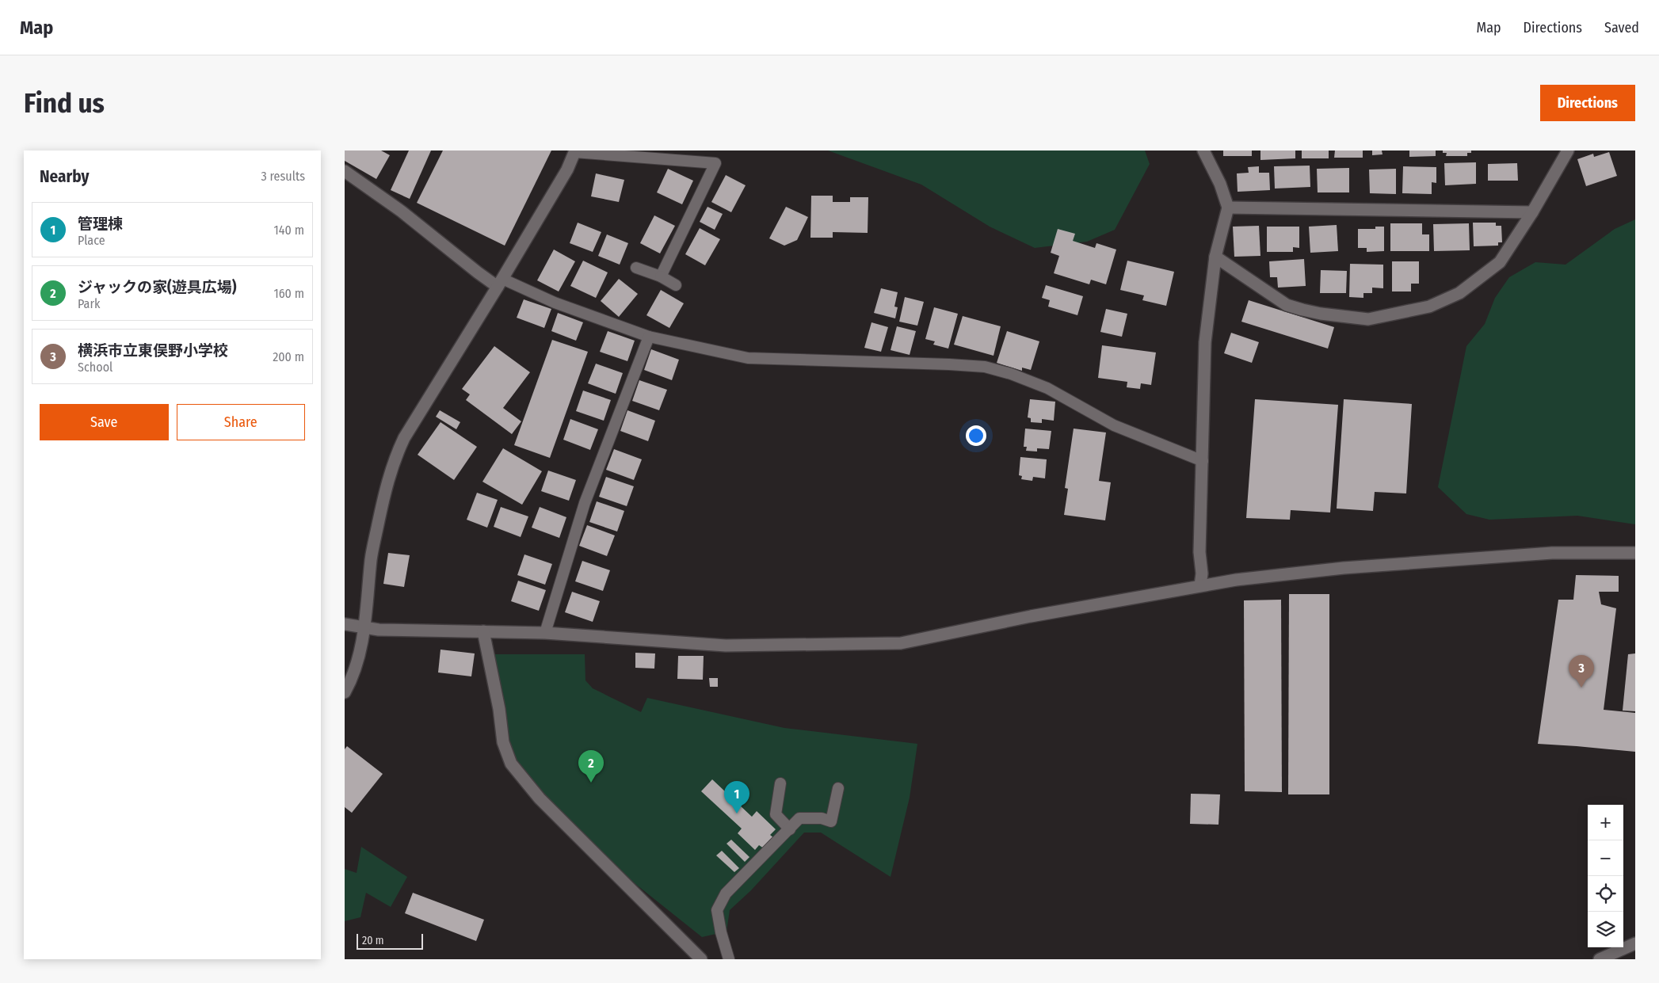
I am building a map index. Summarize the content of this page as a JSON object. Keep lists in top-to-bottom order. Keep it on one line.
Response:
{"scale_bar":"20 m","page":{"header":"Map","nav":["Map","Directions","Saved"],"buttons":["Directions",["Save","Share"]],"title":"Find us","heading":["Nearby","3 results"],"list":[{"mark":"1","name":"管理棟","note":"Place","value":"140 m"},{"mark":"2","name":"ジャックの家(遊具広場)","note":"Park","value":"160 m"},{"mark":"3","name":"横浜市立東俣野小学校","note":"School","value":"200 m"}],"pins":["3","2","1"],"map_buttons":["+","−"],"scale":"20 m"}}
